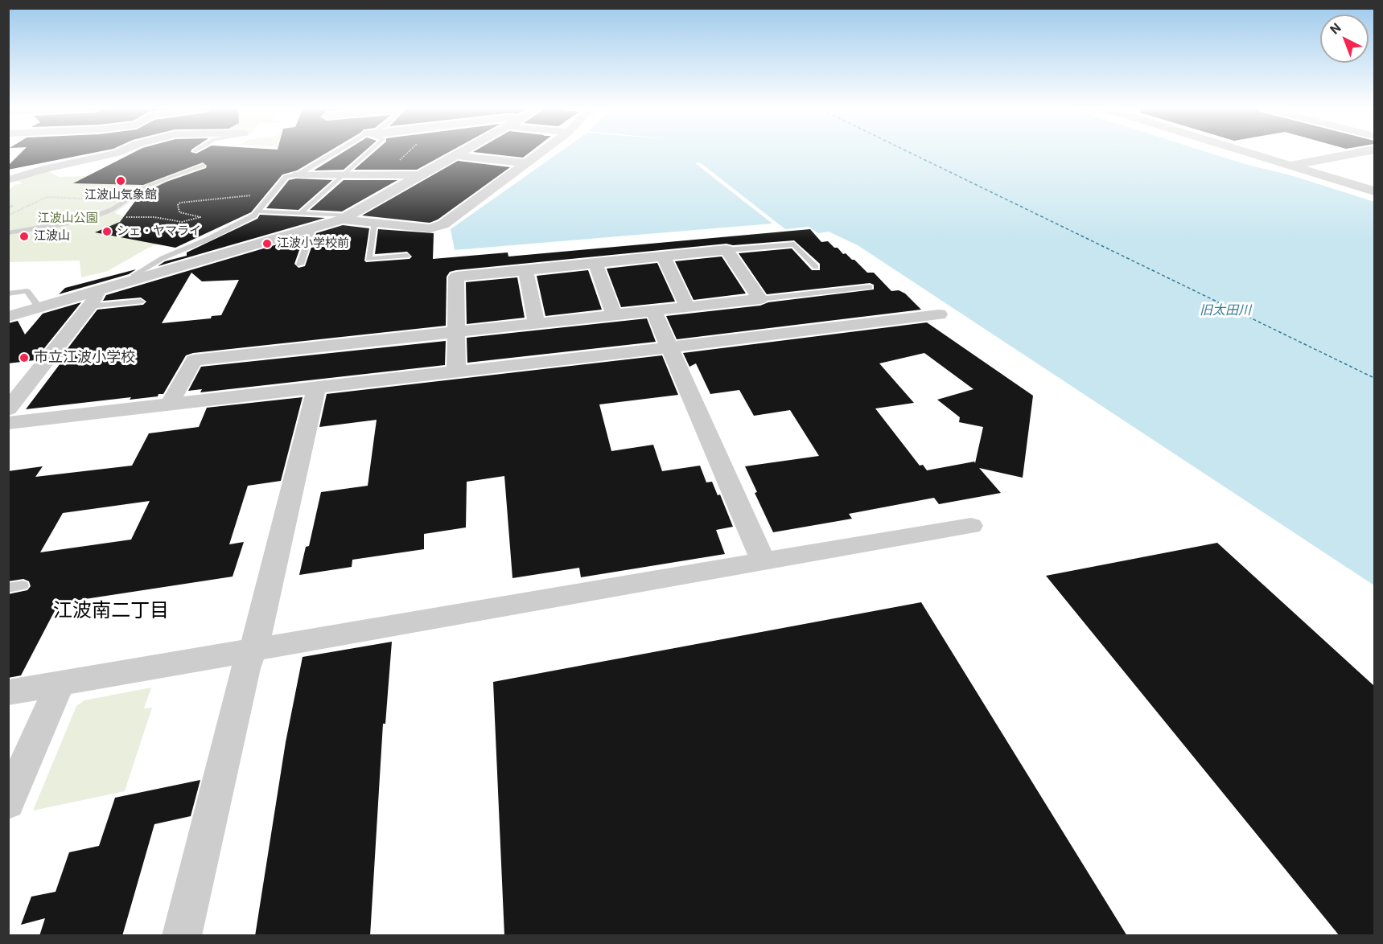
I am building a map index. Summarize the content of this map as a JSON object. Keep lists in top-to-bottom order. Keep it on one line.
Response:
{"districts":["江波南二丁目"],"water":["旧太田川"],"parks":["江波山公園"],"places":["江波山気象館","シェ・ヤマライ","江波山","江波小学校前","市立江波小学校"],"north":"top left"}
